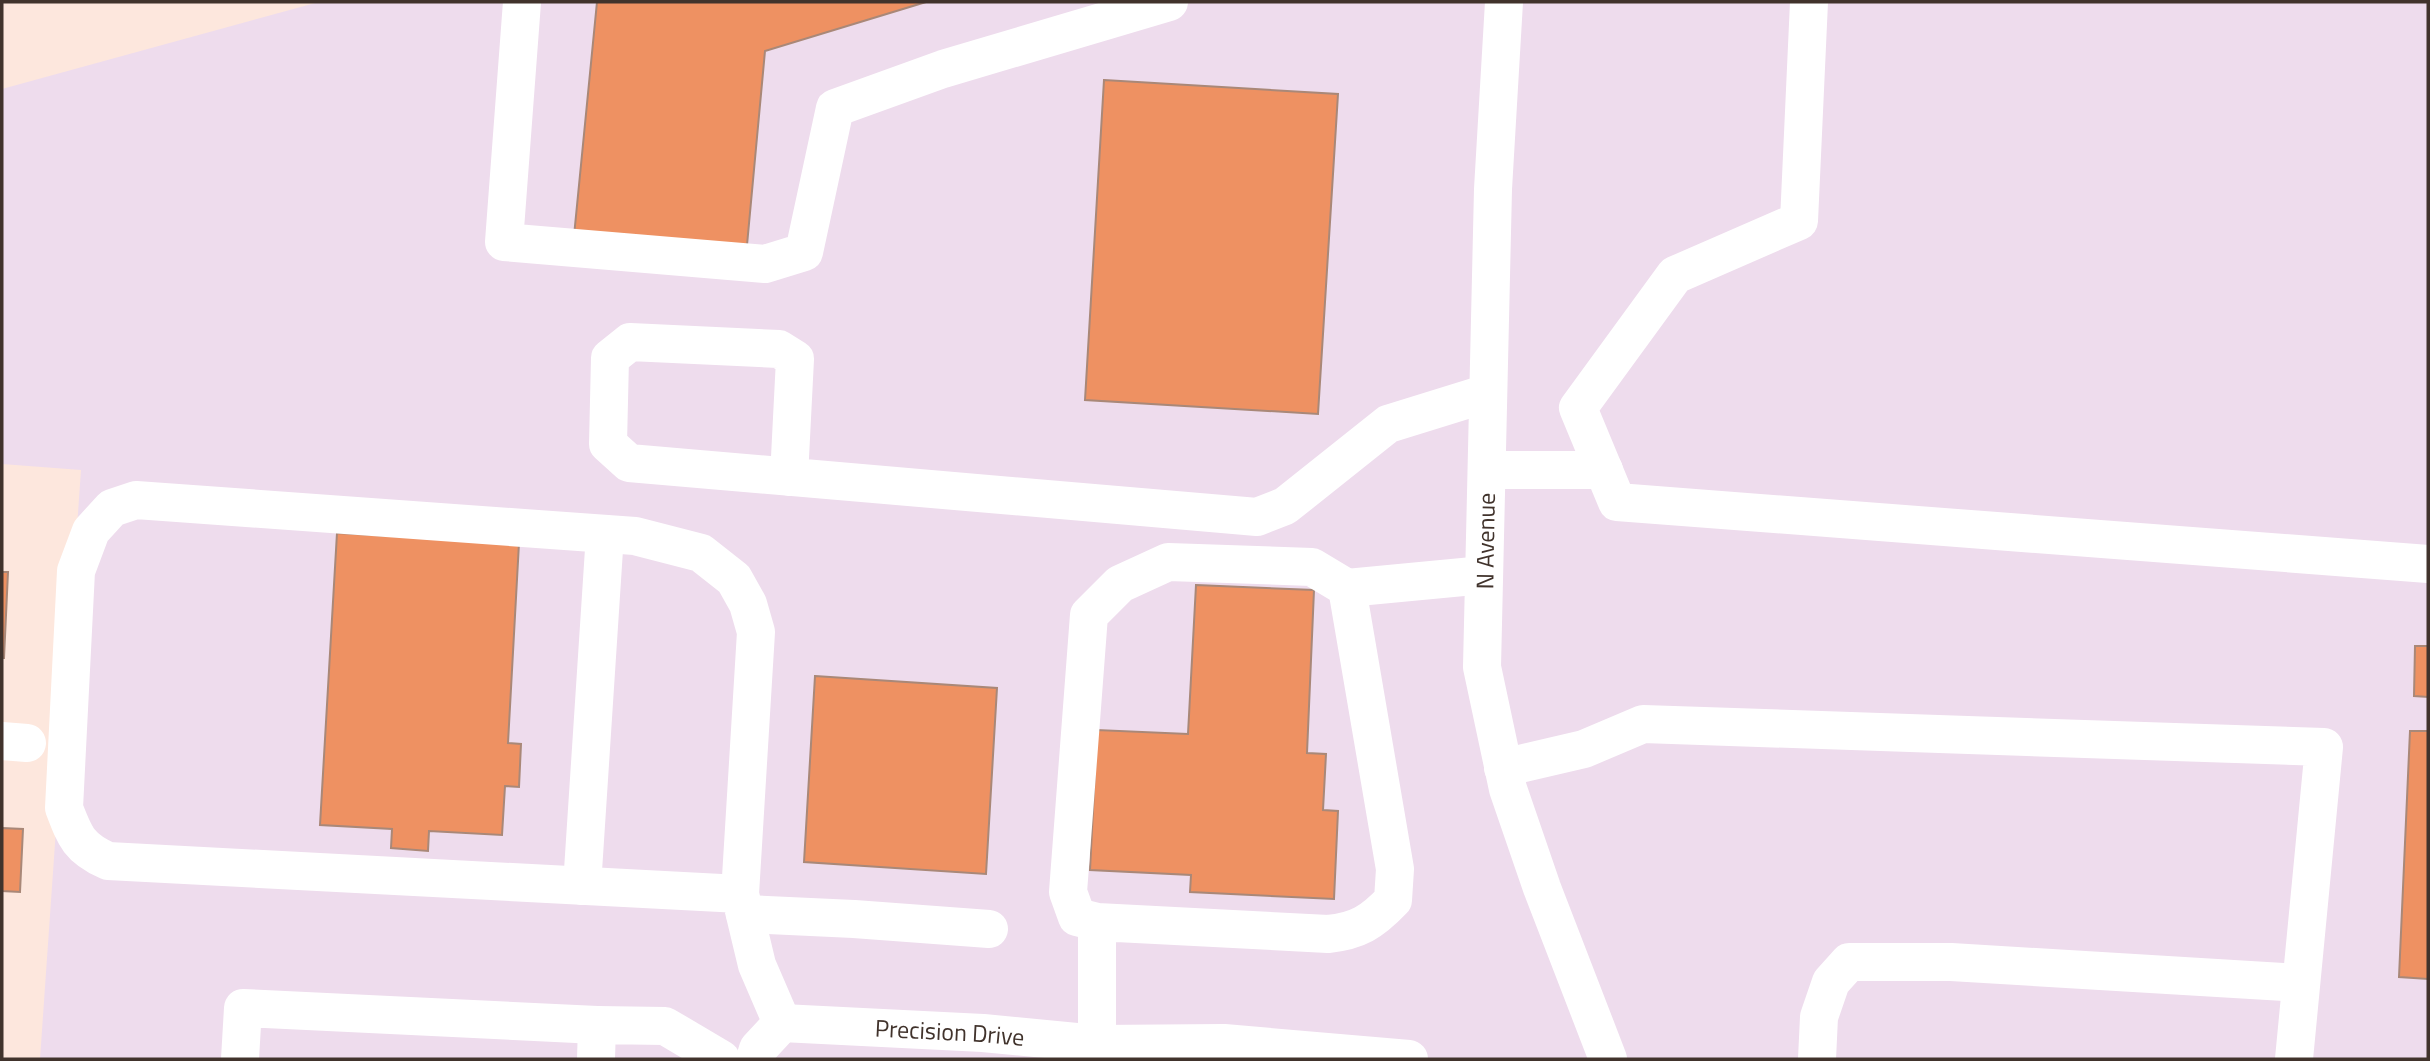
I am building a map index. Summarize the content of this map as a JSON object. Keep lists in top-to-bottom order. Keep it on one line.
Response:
{"streets":{"street":["N Avenue","Precision Drive"]}}
